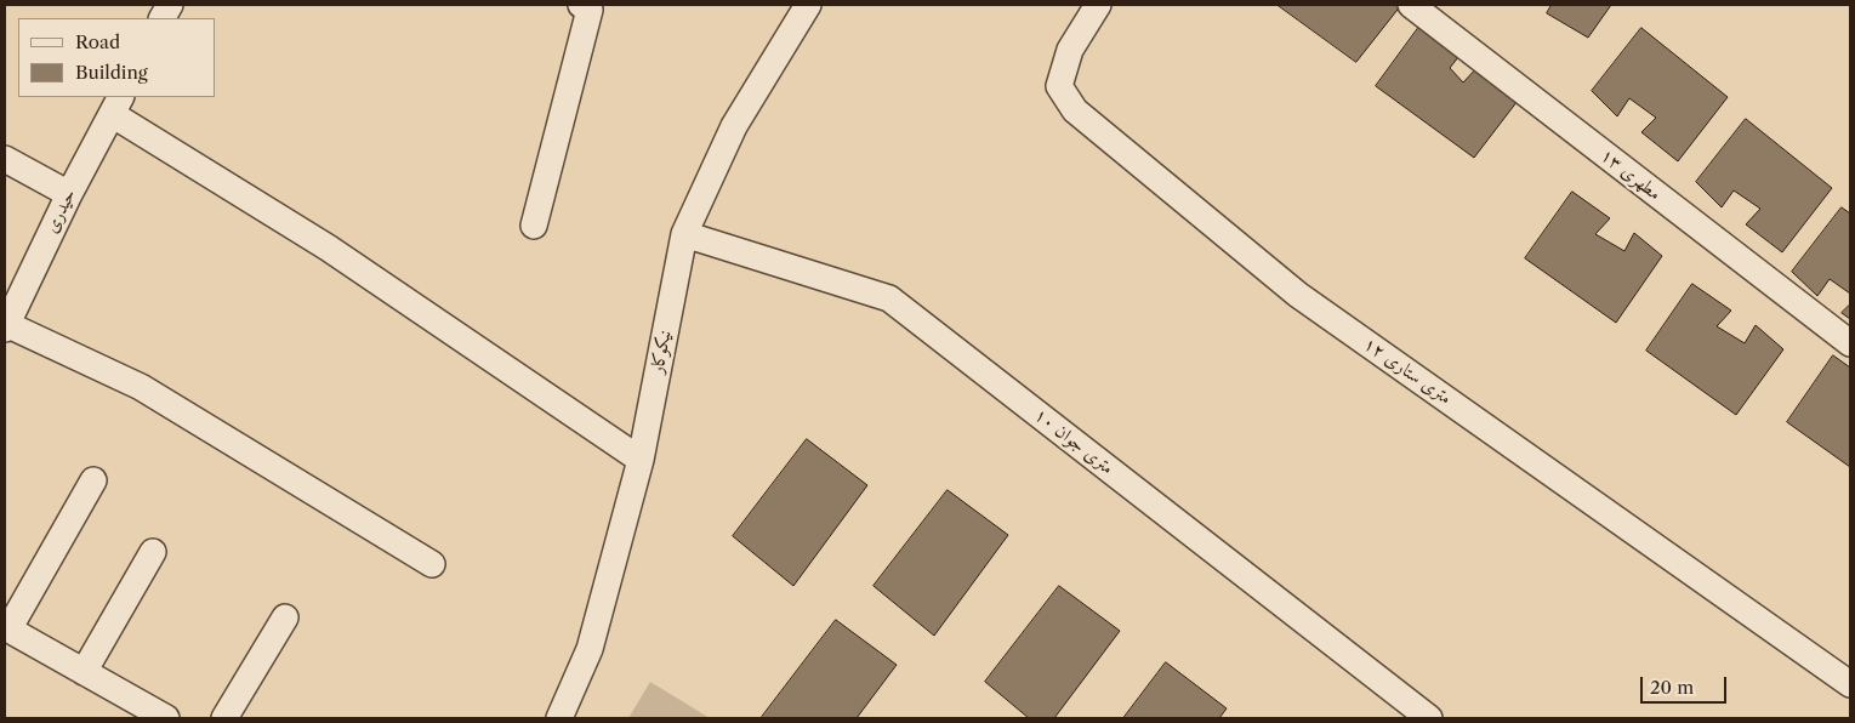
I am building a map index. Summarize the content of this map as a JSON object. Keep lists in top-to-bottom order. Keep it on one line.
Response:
{"streets":{"street":["مطهری ۱۳","حیدری","نیکوکار","۱۲ متری ستاری","۱۰ متری جوان"]},"crossings":[["نیکوکار","۱۰ متری جوان"]],"legend":["Road","Building"],"scale_bar":"20 m"}
